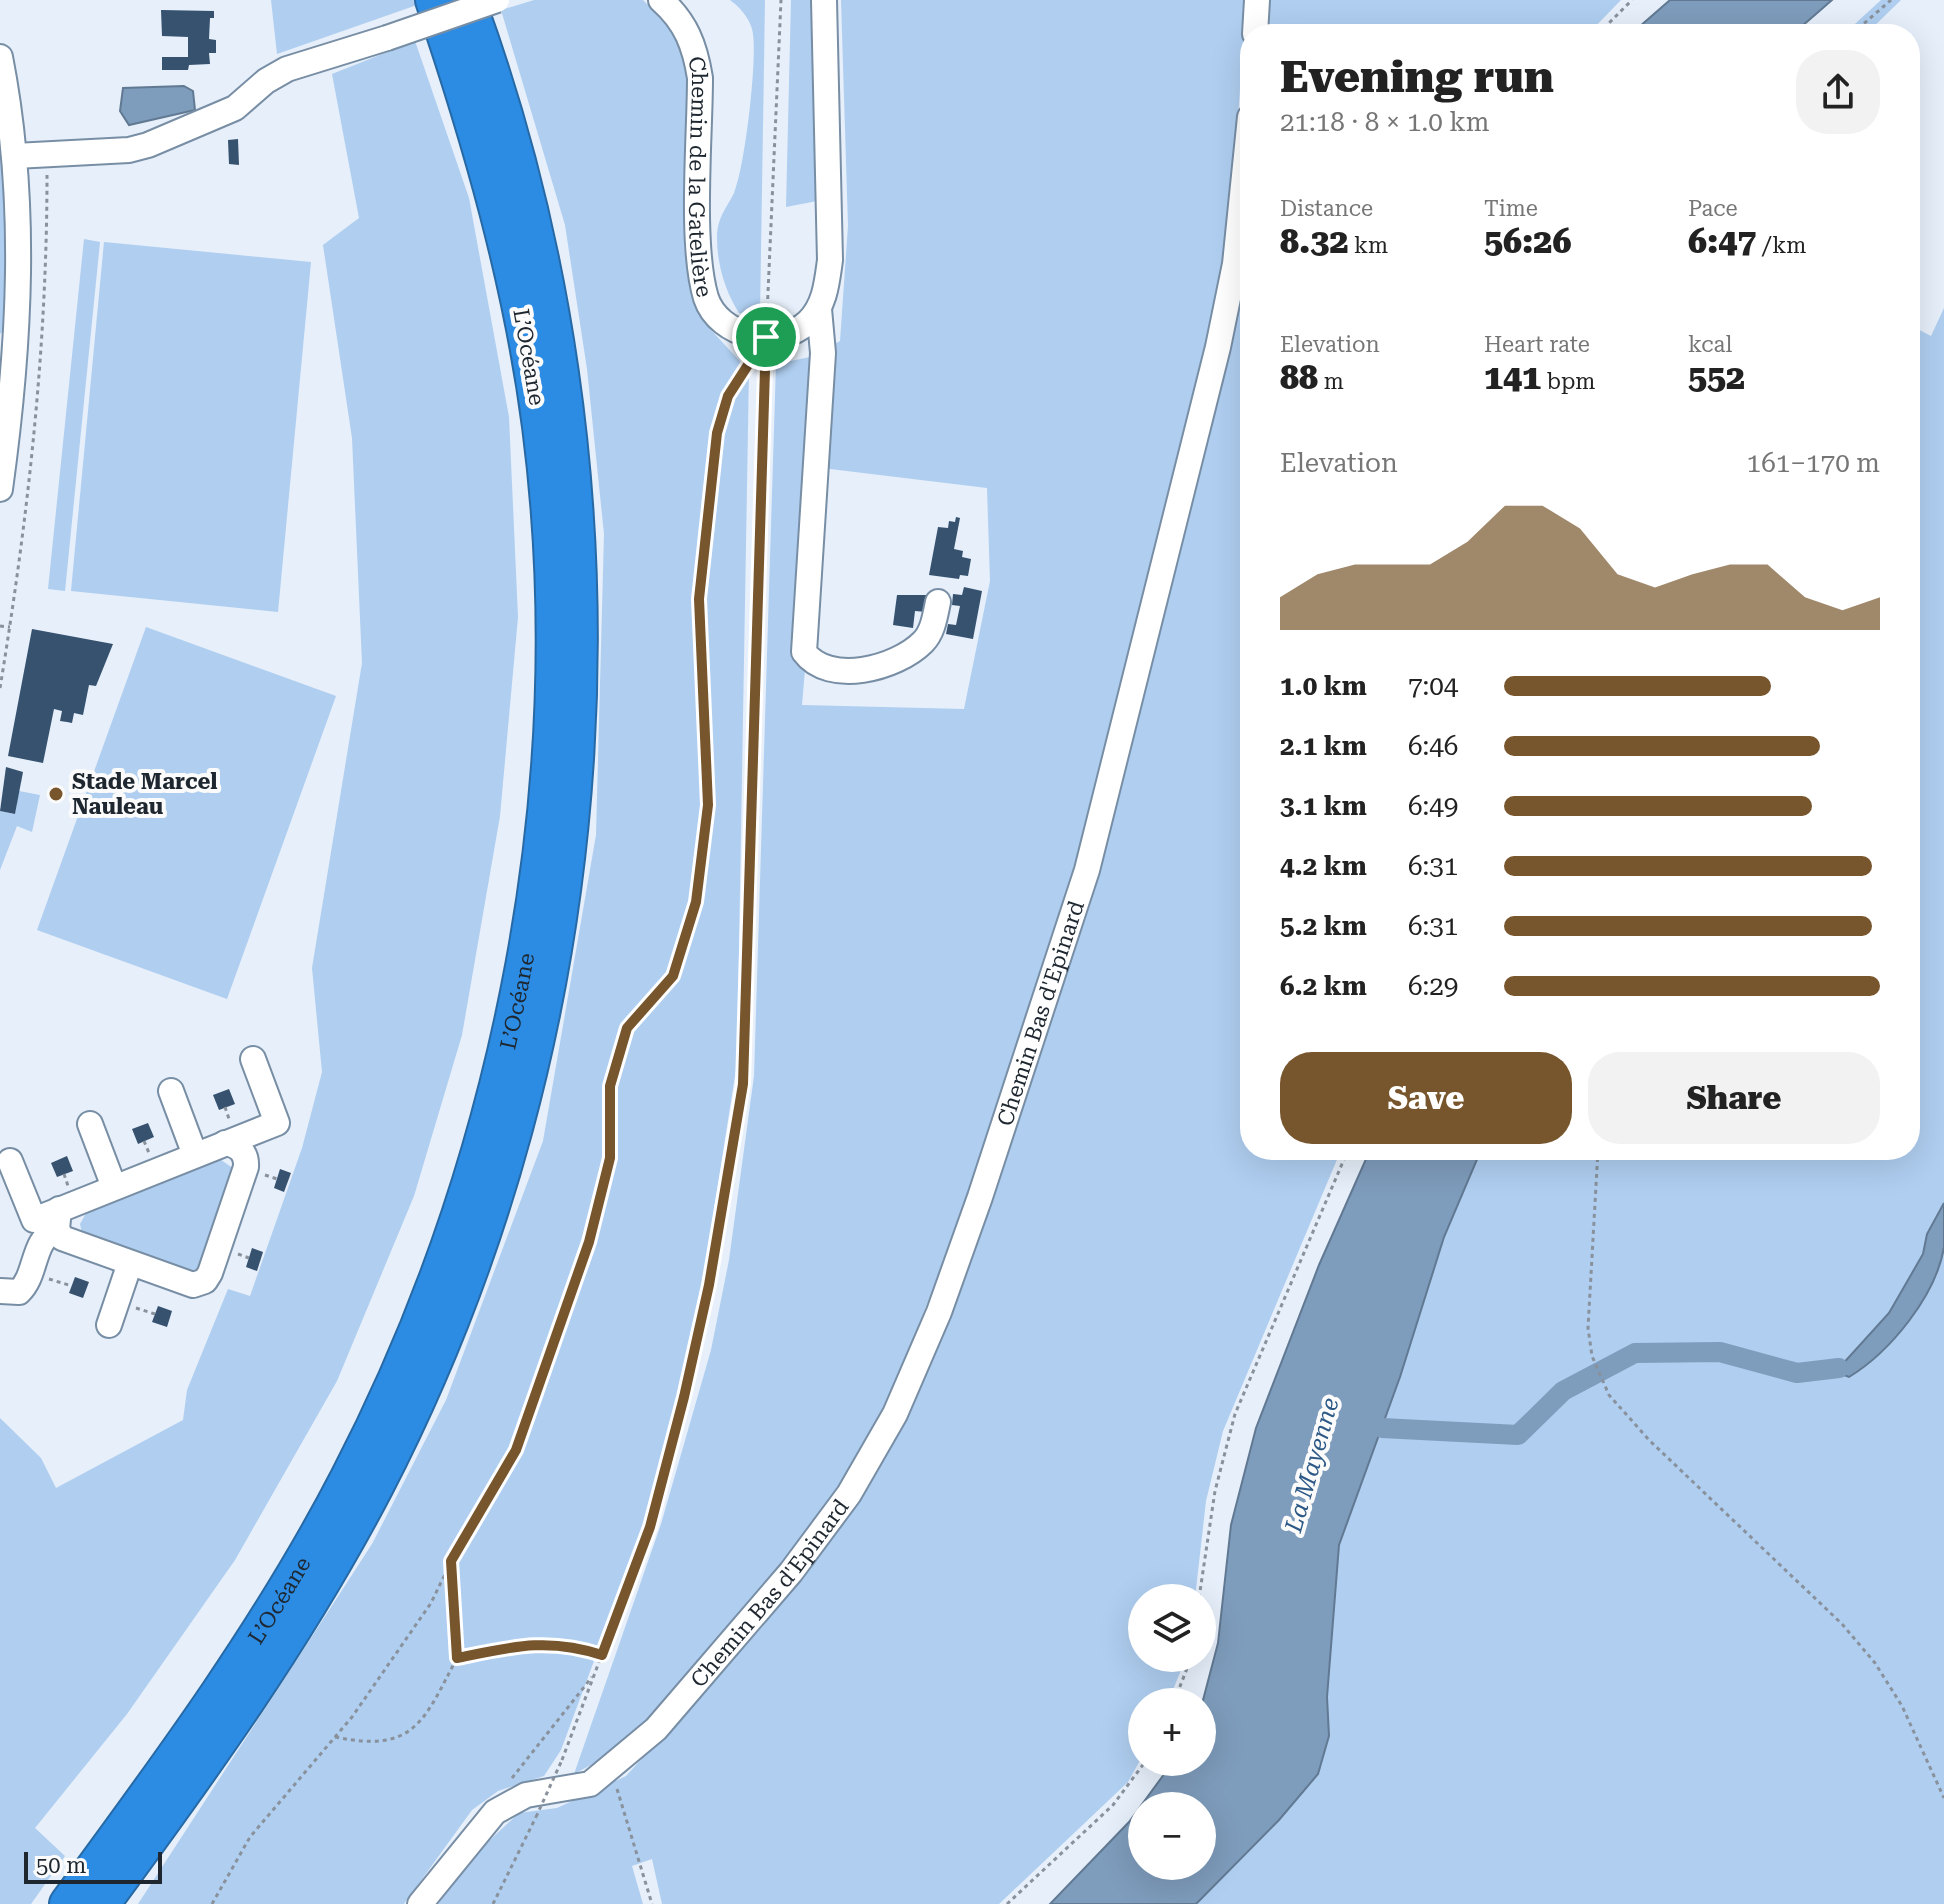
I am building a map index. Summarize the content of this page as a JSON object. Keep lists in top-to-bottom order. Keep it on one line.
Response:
{"streets":{"highway":["L’Océane"],"street":["Chemin de la Gatelière","Chemin Bas d'Epinard"]},"water":["La Mayenne"],"places":["Stade Marcel Nauleau"],"scale_bar":"50 m","page":{"heading":["Evening run","21:18 · 8 × 1.0 km"],"stats":[["Distance","8.32 km"],["Time","56:26"],["Pace","6:47 /km"],["Elevation","88 m"],["Heart rate","141 bpm"],["kcal","552"]],"chart":["Elevation","161–170 m"],"list":[{"name":"1.0 km","note":"7:04"},{"name":"2.1 km","note":"6:46"},{"name":"3.1 km","note":"6:49"},{"name":"4.2 km","note":"6:31"},{"name":"5.2 km","note":"6:31"},{"name":"6.2 km","note":"6:29"}],"buttons":["Save","Share"],"map_buttons":["+","−"],"scale":"50 m"}}
